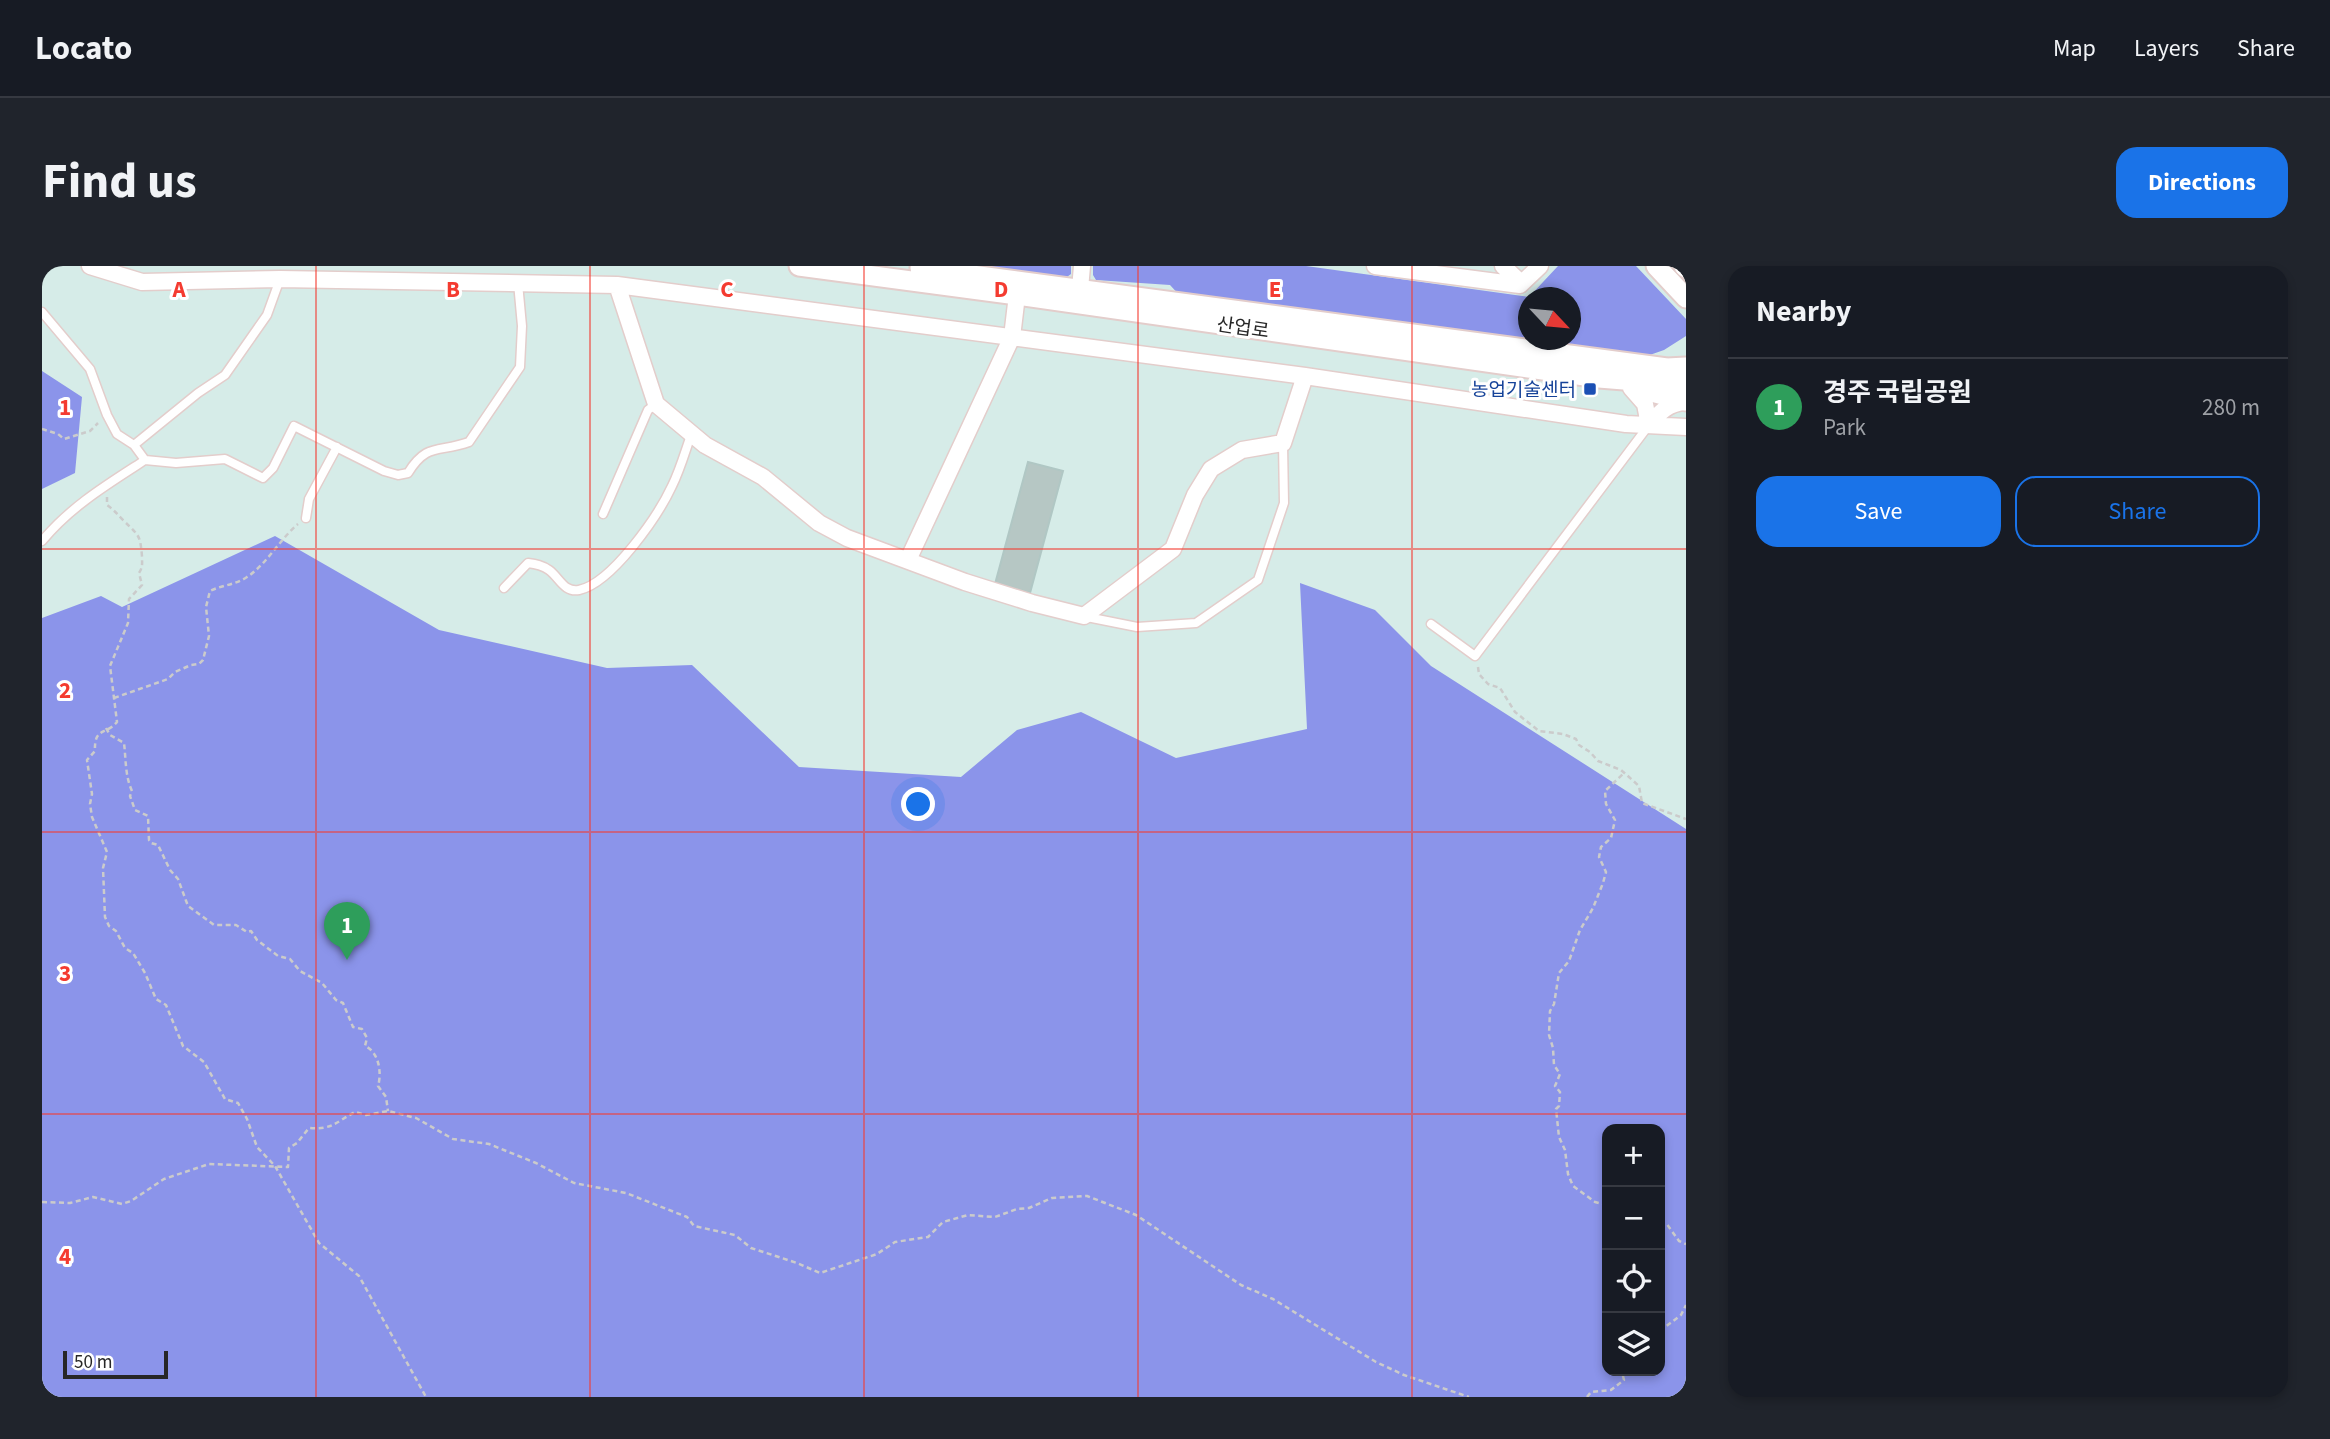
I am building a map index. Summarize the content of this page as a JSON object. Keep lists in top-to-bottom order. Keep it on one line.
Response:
{"streets":{"street":["산업로"]},"places":{"transit":["농업기술센터"]},"scale_bar":"50 m","north":"bottom right","page":{"header":"Locato","nav":["Map","Layers","Share"],"title":"Find us","buttons":["Directions",["Save","Share"]],"heading":"Nearby","list":[{"mark":"1","name":"경주 국립공원","note":"Park","value":"280 m"}],"pins":"1","map_buttons":["+","−"],"scale":"50 m"},"grid":{"columns":["A","B","C","D","E"],"rows":["1","2","3","4"]}}
